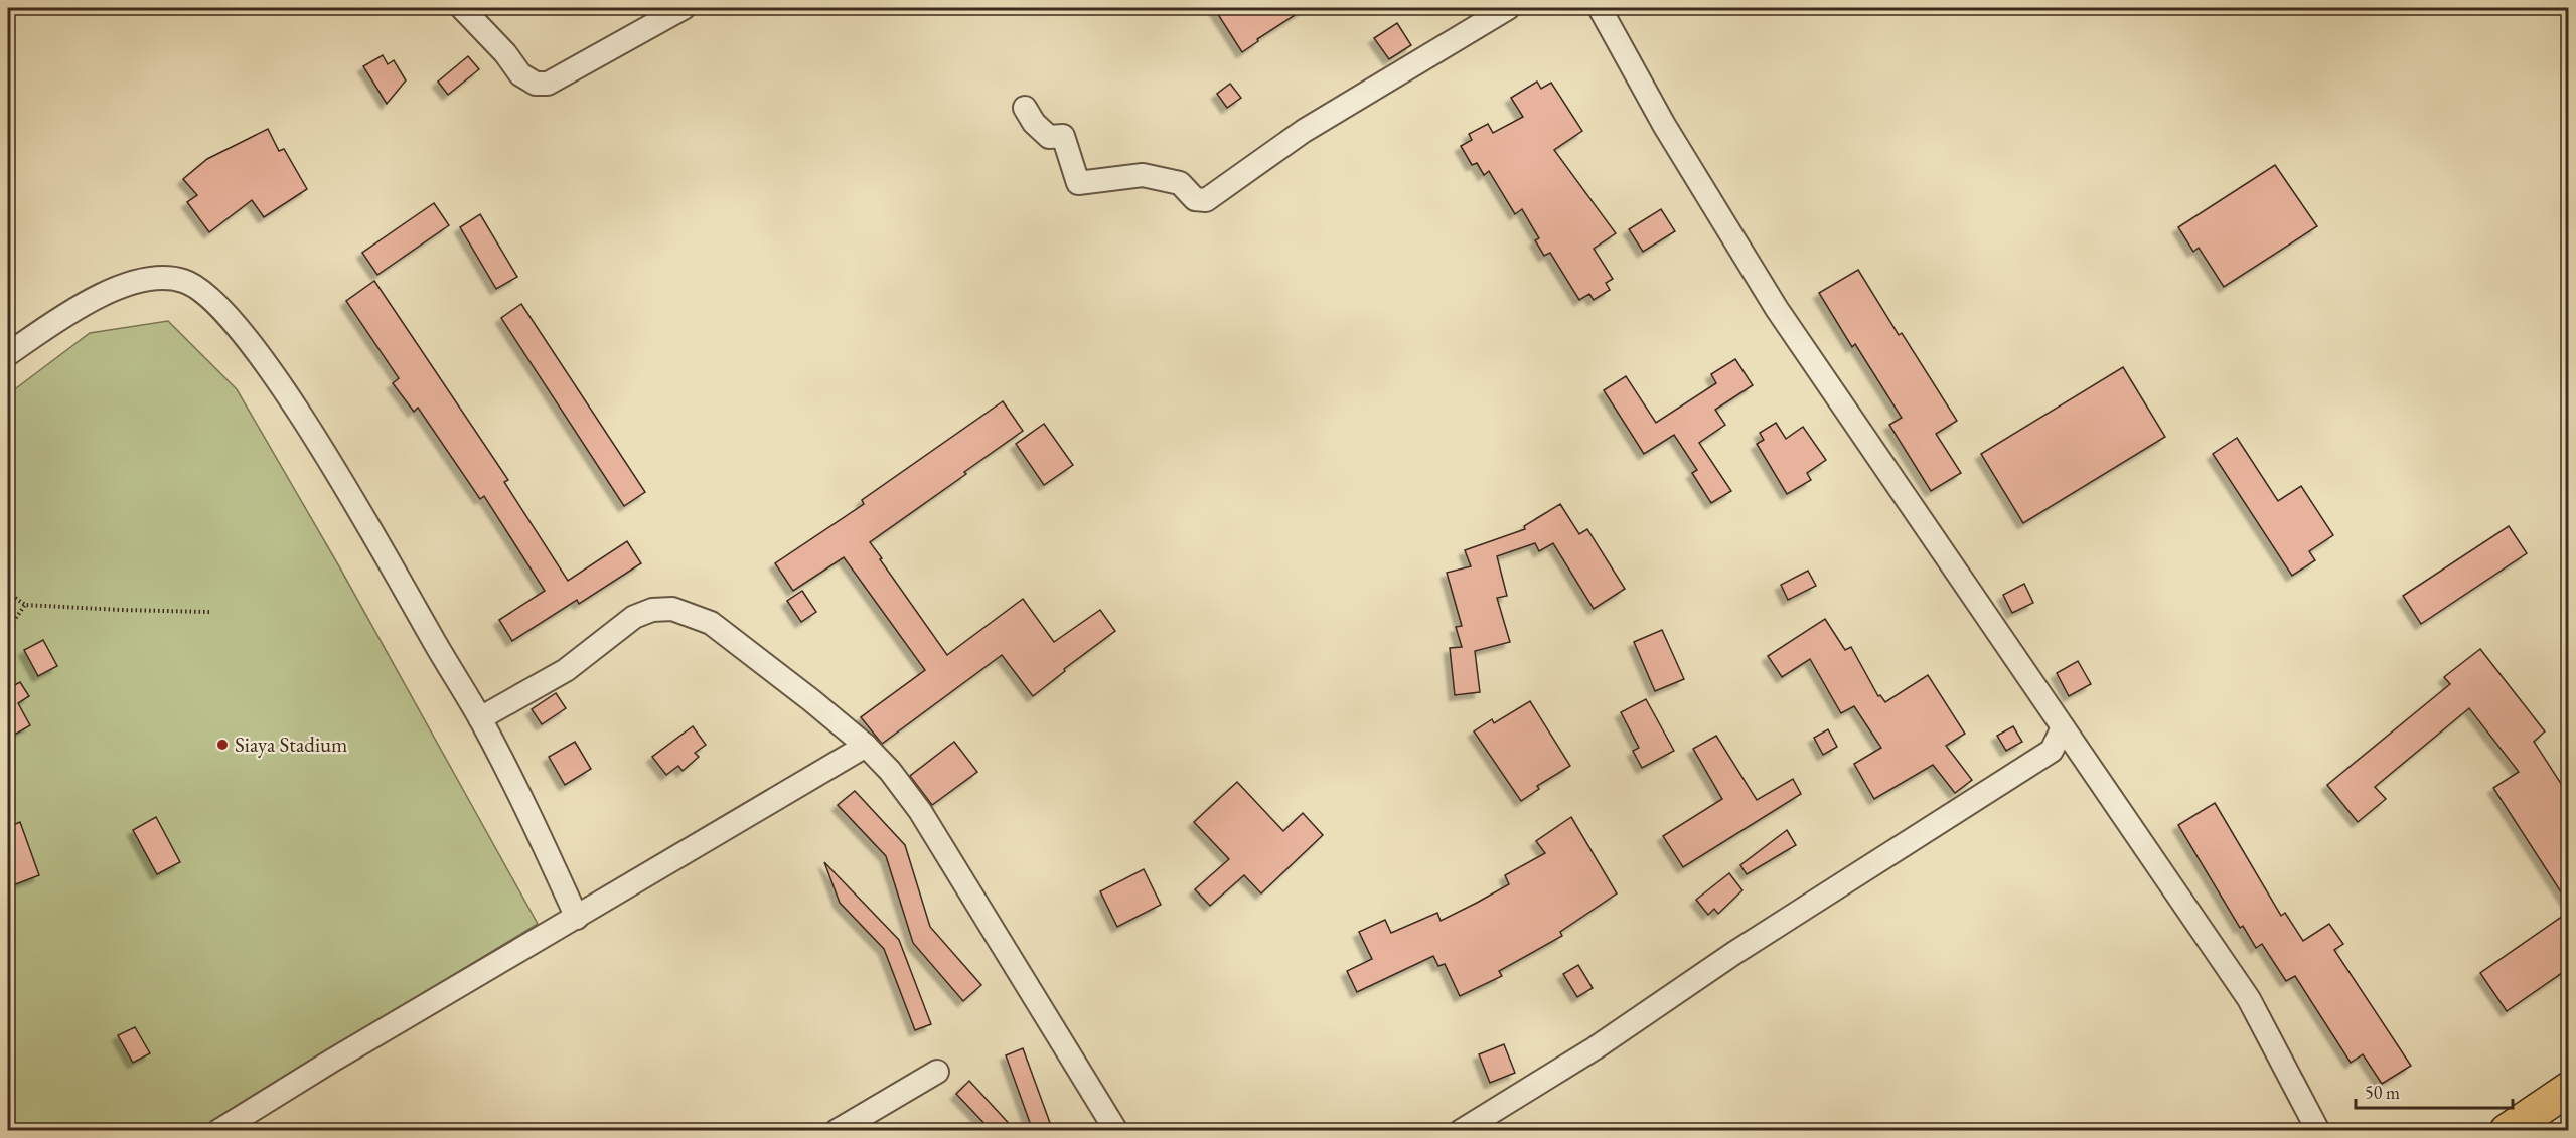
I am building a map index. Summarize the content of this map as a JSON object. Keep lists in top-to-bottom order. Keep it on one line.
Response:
{"places":["Siaya Stadium"],"scale_bar":"50 m"}
